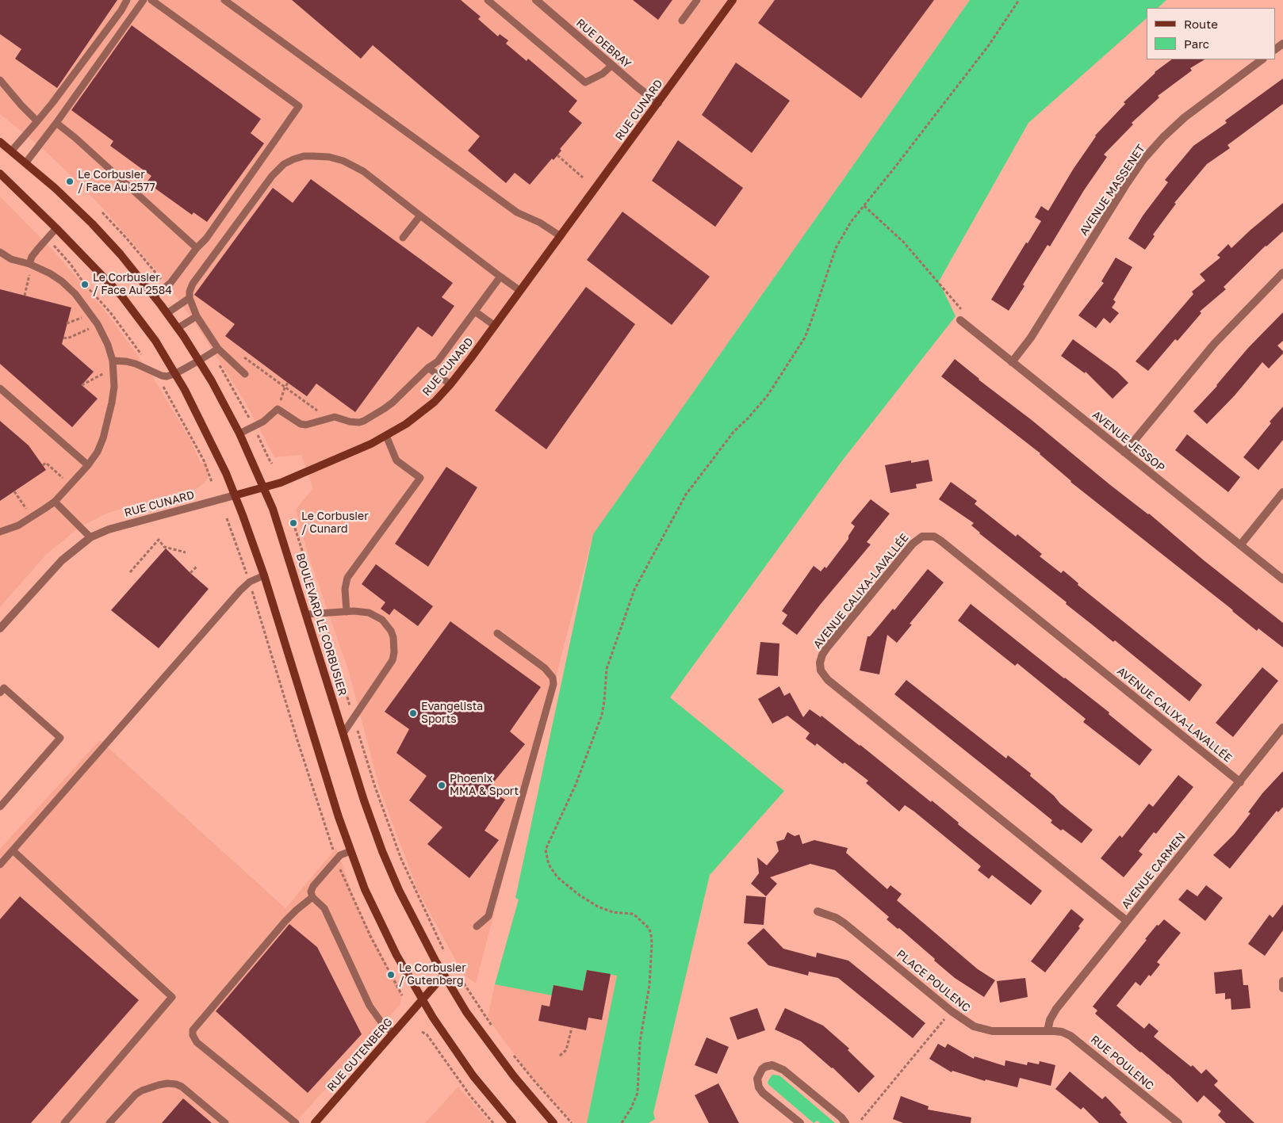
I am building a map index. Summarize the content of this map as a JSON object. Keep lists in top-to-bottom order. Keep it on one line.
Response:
{"streets":{"street":["RUE DEBRAY","RUE CUNARD","AVENUE MASSENET","AVENUE JESSOP","AVENUE CALIXA-LAVALLÉE","BOULEVARD LE CORBUSIER","AVENUE CARMEN","PLACE POULENC","RUE GUTENBERG","RUE POULENC"]},"crossings":[["RUE DEBRAY","RUE CUNARD"],["RUE CUNARD","BOULEVARD LE CORBUSIER"],["AVENUE MASSENET","AVENUE JESSOP"],["AVENUE CALIXA-LAVALLÉE","AVENUE CARMEN"],["AVENUE CARMEN","PLACE POULENC"],["AVENUE CARMEN","RUE POULENC"],["PLACE POULENC","RUE POULENC"]],"places":["Le Corbusier / Face Au 2577","Le Corbusier / Face Au 2584","Le Corbusier / Cunard","Evangelista Sports","Phoenix MMA & Sport","Le Corbusier / Gutenberg"],"legend":["Route","Parc"]}
